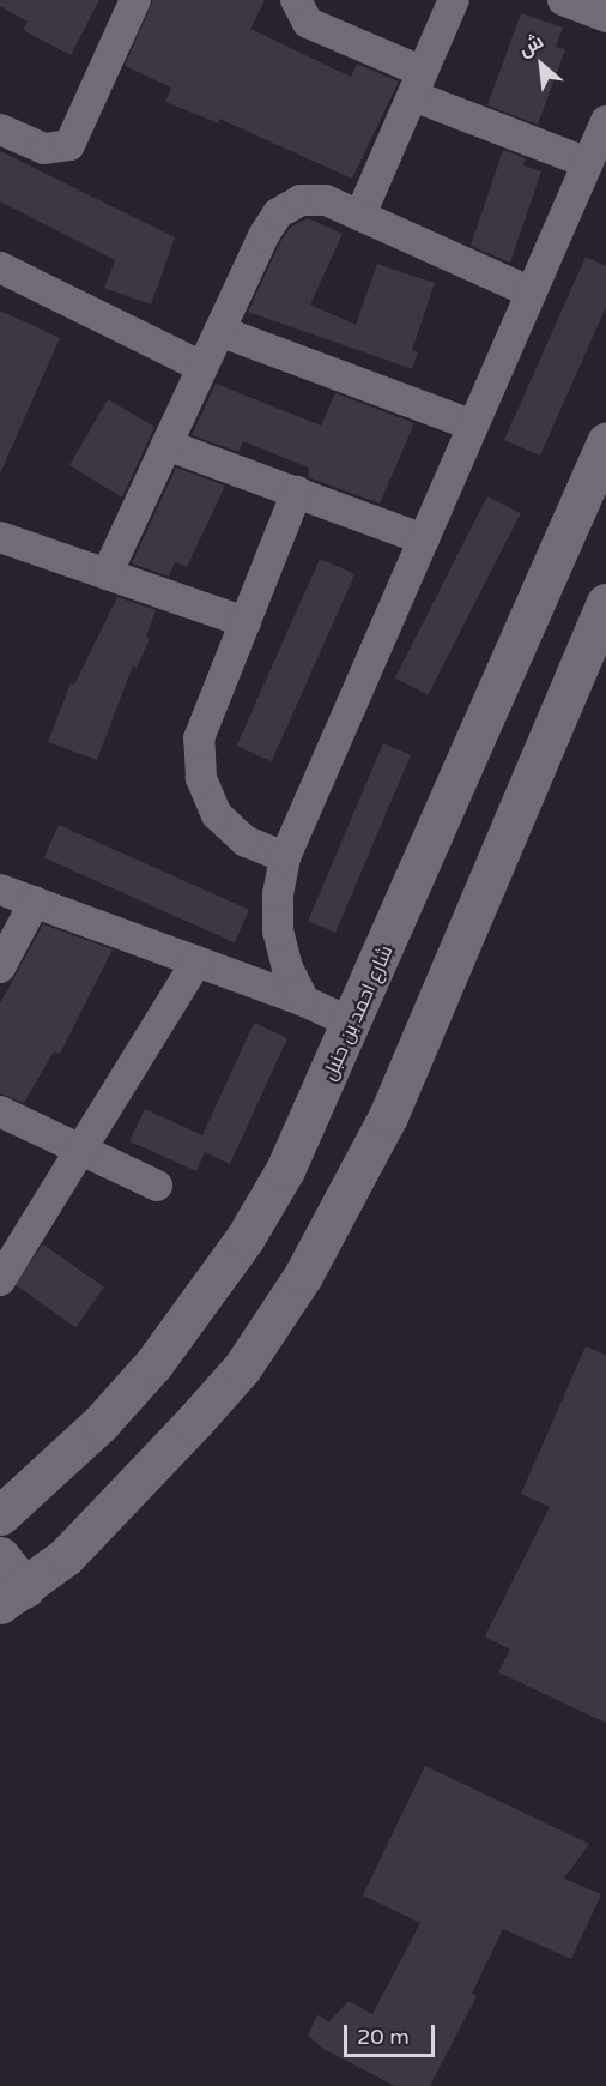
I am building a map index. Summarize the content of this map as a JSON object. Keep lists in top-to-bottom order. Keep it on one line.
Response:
{"streets":{"street":["شارع احمد بن حنبل"]},"scale_bar":"20 m","north":"top left"}
